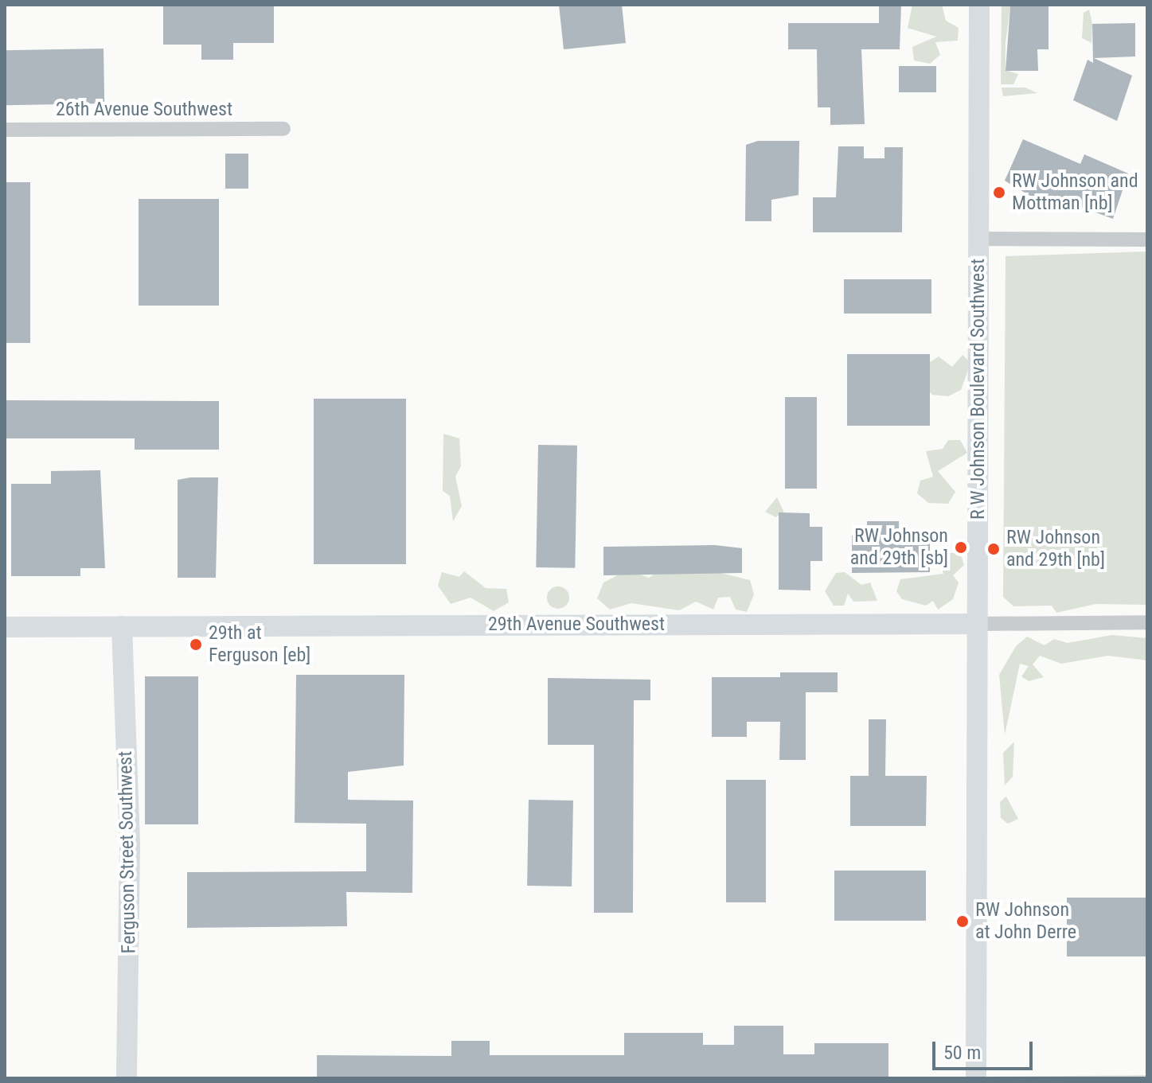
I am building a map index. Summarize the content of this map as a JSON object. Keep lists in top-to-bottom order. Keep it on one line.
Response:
{"streets":{"street":["26th Avenue Southwest","R W Johnson Boulevard Southwest","29th Avenue Southwest","Ferguson Street Southwest"]},"crossings":[["R W Johnson Boulevard Southwest","29th Avenue Southwest"],["29th Avenue Southwest","Ferguson Street Southwest"]],"places":["RW Johnson and Mottman [nb]","RW Johnson and 29th [sb]","RW Johnson and 29th [nb]","29th at Ferguson [eb]","RW Johnson at John Derre"],"scale_bar":"50 m"}
